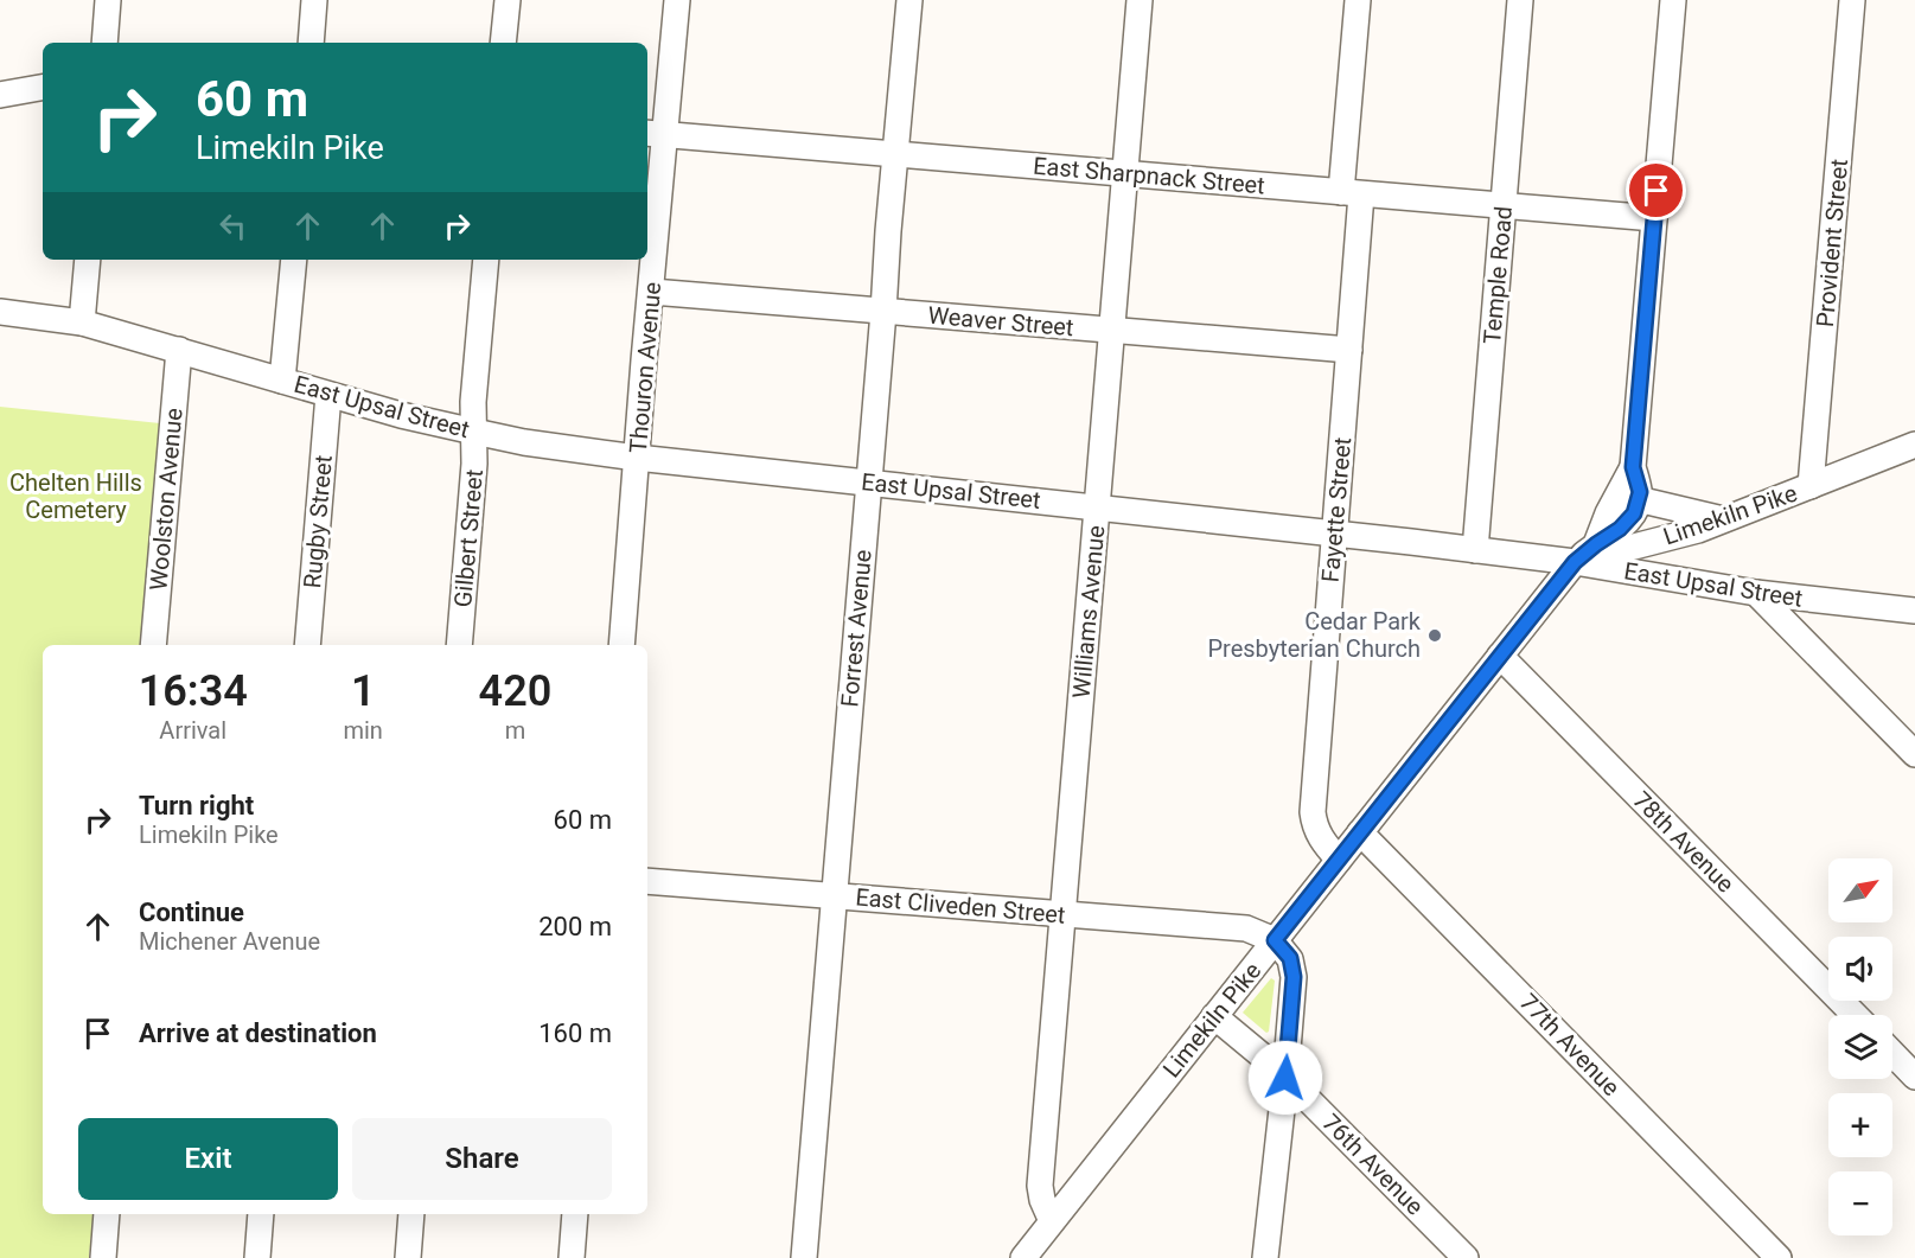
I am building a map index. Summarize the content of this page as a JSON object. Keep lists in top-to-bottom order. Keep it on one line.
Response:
{"streets":{"street":["East Sharpnack Street","Provident Street","Temple Road","Weaver Street","Thouron Avenue","East Upsal Street","Woolston Avenue","Fayette Street","Limekiln Pike","Rugby Street","Gilbert Street","Williams Avenue","Forrest Avenue","78th Avenue","East Cliveden Street","77th Avenue","76th Avenue"]},"crossings":[["East Sharpnack Street","Temple Road"],["East Sharpnack Street","Thouron Avenue"],["East Sharpnack Street","Fayette Street"],["East Sharpnack Street","Williams Avenue"],["East Sharpnack Street","Forrest Avenue"],["Provident Street","Limekiln Pike"],["Temple Road","East Upsal Street"],["Weaver Street","Thouron Avenue"],["Weaver Street","Fayette Street"],["Weaver Street","Williams Avenue"],["Weaver Street","Forrest Avenue"],["Thouron Avenue","East Upsal Street"],["East Upsal Street","Woolston Avenue"],["East Upsal Street","Fayette Street"],["East Upsal Street","Limekiln Pike"],["East Upsal Street","Rugby Street"],["East Upsal Street","Gilbert Street"],["East Upsal Street","Williams Avenue"],["East Upsal Street","Forrest Avenue"],["Fayette Street","Limekiln Pike"],["Limekiln Pike","Williams Avenue"],["Limekiln Pike","78th Avenue"],["Limekiln Pike","East Cliveden Street"],["Limekiln Pike","77th Avenue"],["Limekiln Pike","76th Avenue"],["Williams Avenue","East Cliveden Street"],["Forrest Avenue","East Cliveden Street"]],"parks":["Chelten Hills Cemetery"],"places":["Cedar Park Presbyterian Church"],"north":"top right","page":{"turn":["60 m","Limekiln Pike"],"eta":["16:34","Arrival","1","min","420","m"],"list":[{"name":"Turn right","note":"Limekiln Pike","value":"60 m"},{"name":"Continue","note":"Michener Avenue","value":"200 m"},{"name":"Arrive at destination","value":"160 m"}],"map_buttons":["+","−"],"buttons":["Exit","Share"]}}
